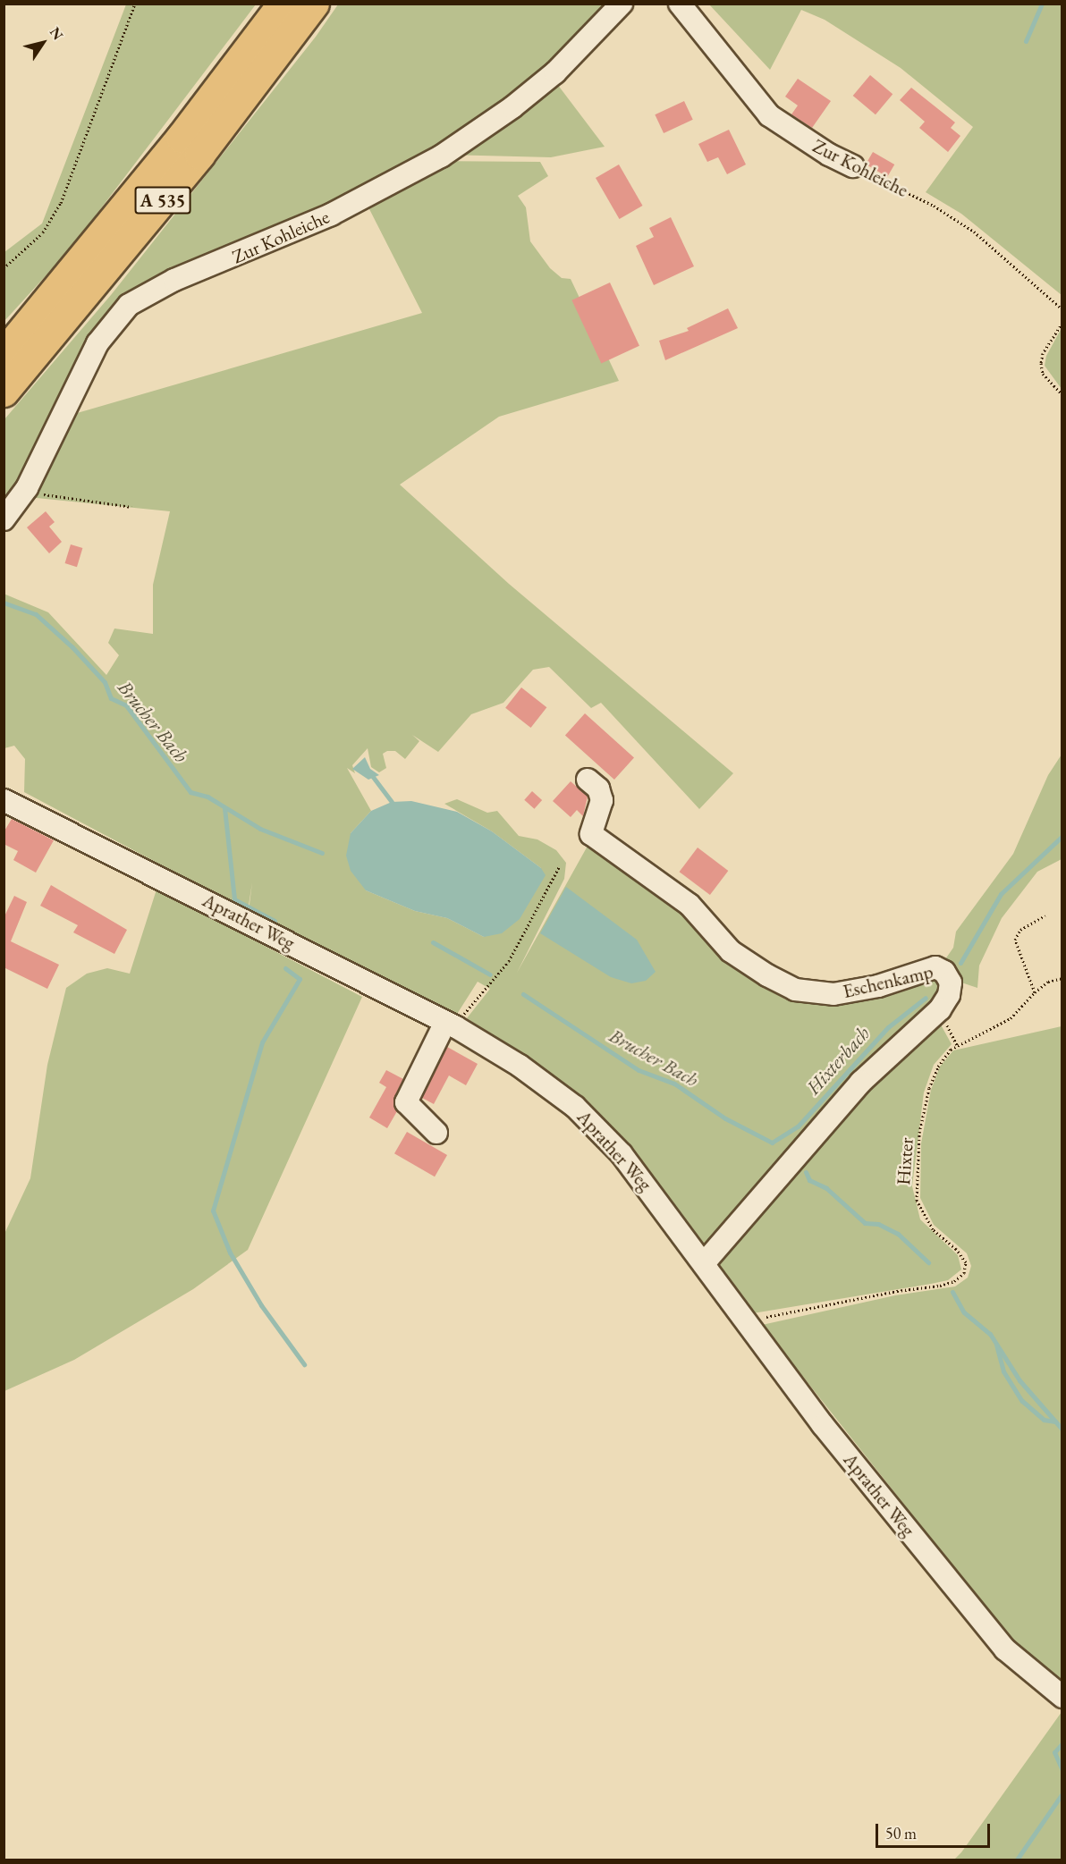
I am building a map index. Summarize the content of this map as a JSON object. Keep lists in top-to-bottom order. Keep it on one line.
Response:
{"streets":{"highway":["A 535"],"street":["Zur Kohleiche","Aprather Weg","Eschenkamp"],"path":["Hixter"]},"crossings":[["Aprather Weg","Eschenkamp"],["Aprather Weg","Hixter"]],"water":["Brucher Bach","Hixterbach"],"scale_bar":"50 m","north":"top right"}
